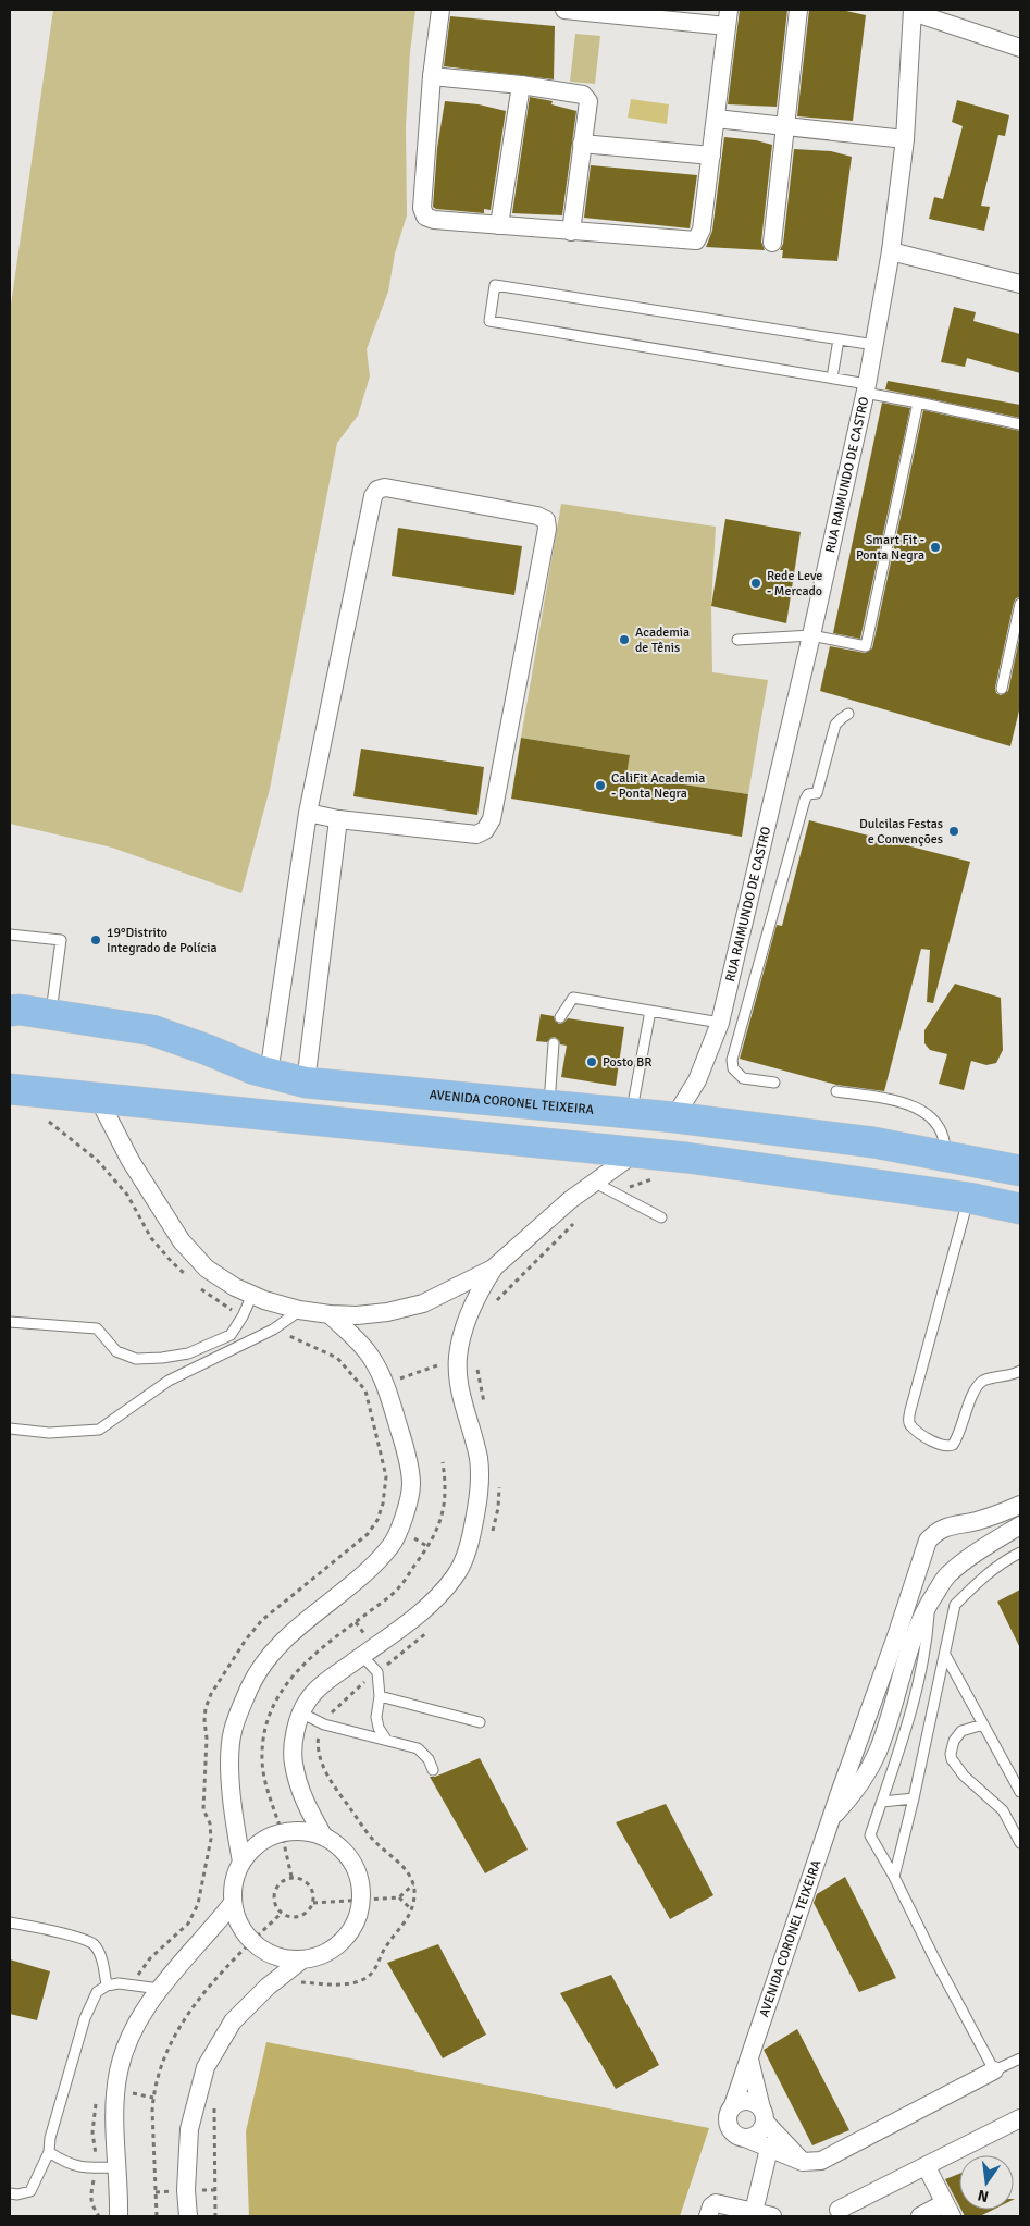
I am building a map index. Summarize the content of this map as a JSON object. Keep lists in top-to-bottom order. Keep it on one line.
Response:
{"streets":{"highway":["AVENIDA CORONEL TEIXEIRA"],"street":["RUA RAIMUNDO DE CASTRO"]},"crossings":[["RUA RAIMUNDO DE CASTRO","AVENIDA CORONEL TEIXEIRA"]],"places":["Smart Fit - Ponta Negra","Rede Leve - Mercado","Academia de Tênis","CaliFit Academia - Ponta Negra","Dulcilas Festas e Convenções","19°Distrito Integrado de Polícia","Posto BR"],"north":"bottom"}
